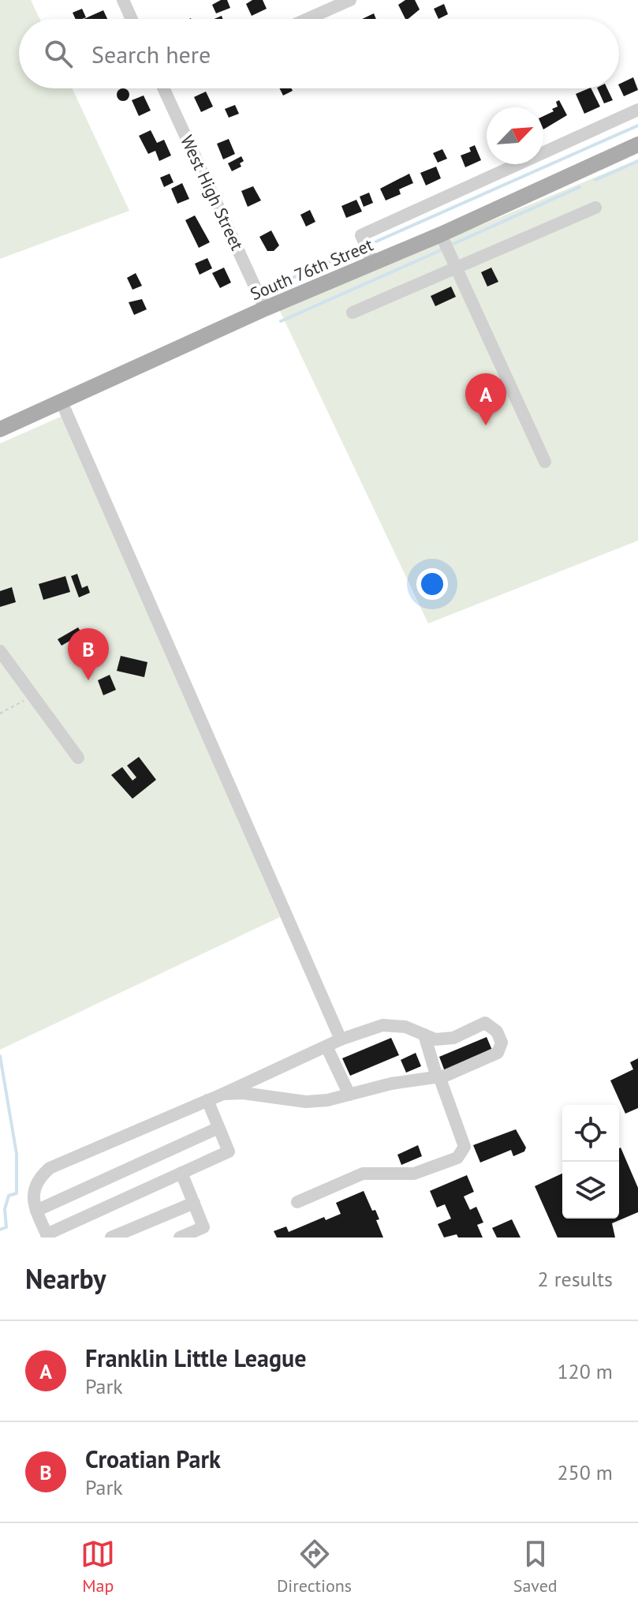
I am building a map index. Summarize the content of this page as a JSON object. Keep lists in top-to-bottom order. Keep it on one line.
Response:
{"streets":{"main road":["South 76th Street"],"street":["West High Street"]},"crossings":[["West High Street","South 76th Street"]],"north":"top right","page":{"search":"Search here","pins":["A","B"],"heading":["Nearby","2 results"],"list":[{"mark":"A","name":"Franklin Little League","note":"Park","value":"120 m"},{"mark":"B","name":"Croatian Park","note":"Park","value":"250 m"}],"nav":["Map","Directions","Saved"]}}
